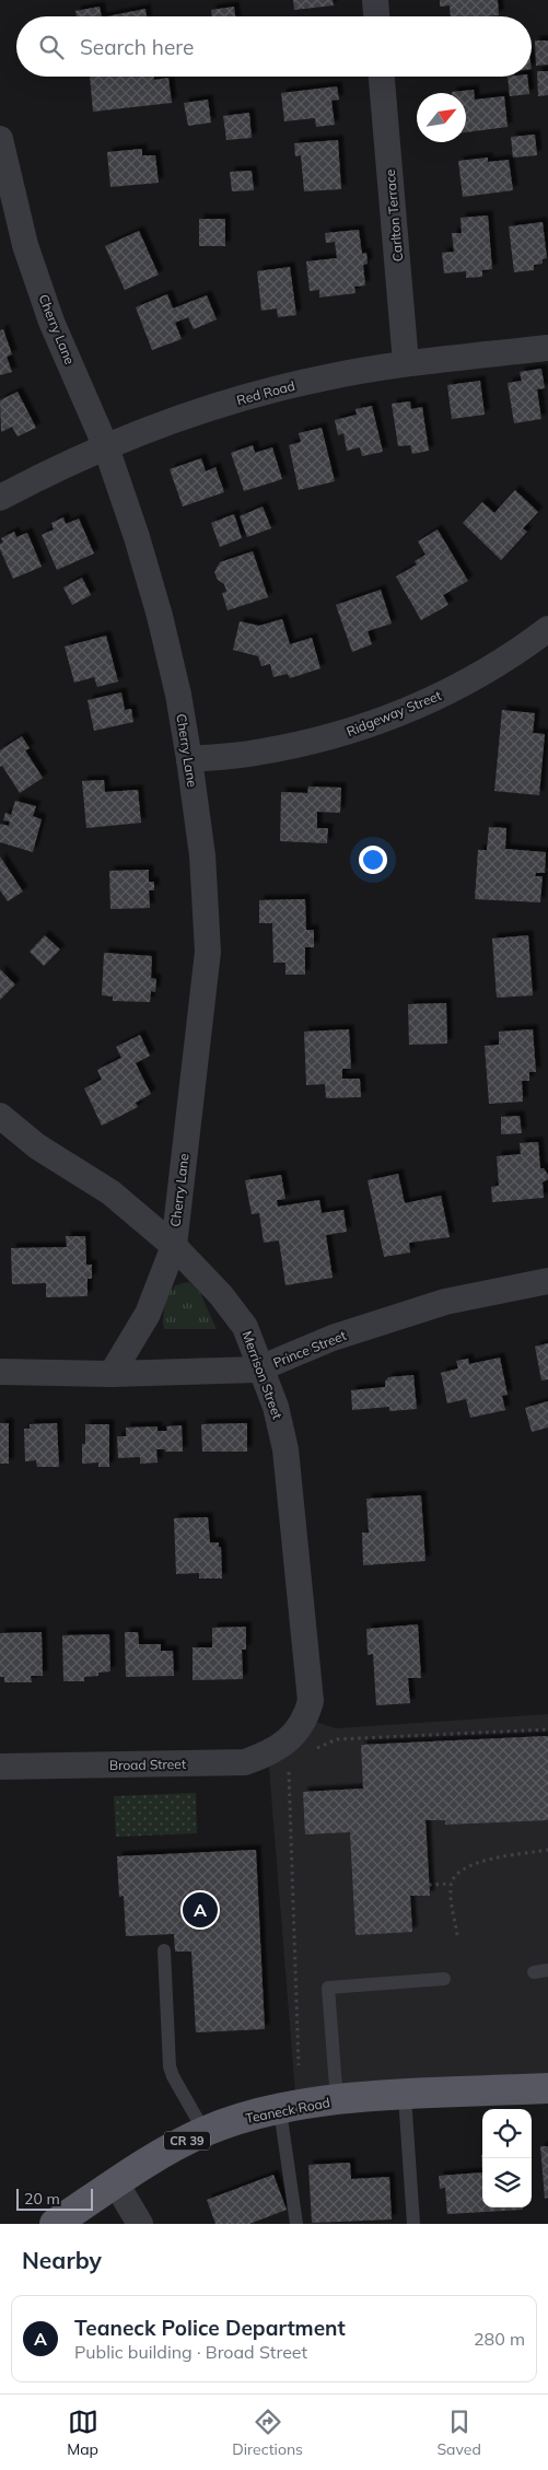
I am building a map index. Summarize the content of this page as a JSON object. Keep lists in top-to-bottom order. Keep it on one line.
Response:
{"streets":{"main road":["Teaneck Road","CR 39"],"street":["Carlton Terrace","Cherry Lane","Red Road","Ridgeway Street","Prince Street","Merrison Street","Broad Street"]},"crossings":[["Carlton Terrace","Red Road"],["Cherry Lane","Red Road"],["Cherry Lane","Ridgeway Street"],["Cherry Lane","Prince Street"],["Cherry Lane","Merrison Street"],["Prince Street","Merrison Street"],["Merrison Street","Broad Street"]],"scale_bar":"20 m","north":"top right","page":{"search":"Search here","pins":"A","scale":"20 m","heading":"Nearby","list":[{"mark":"A","name":"Teaneck Police Department","note":"Public building · Broad Street","value":"280 m"}],"nav":["Map","Directions","Saved"]}}
